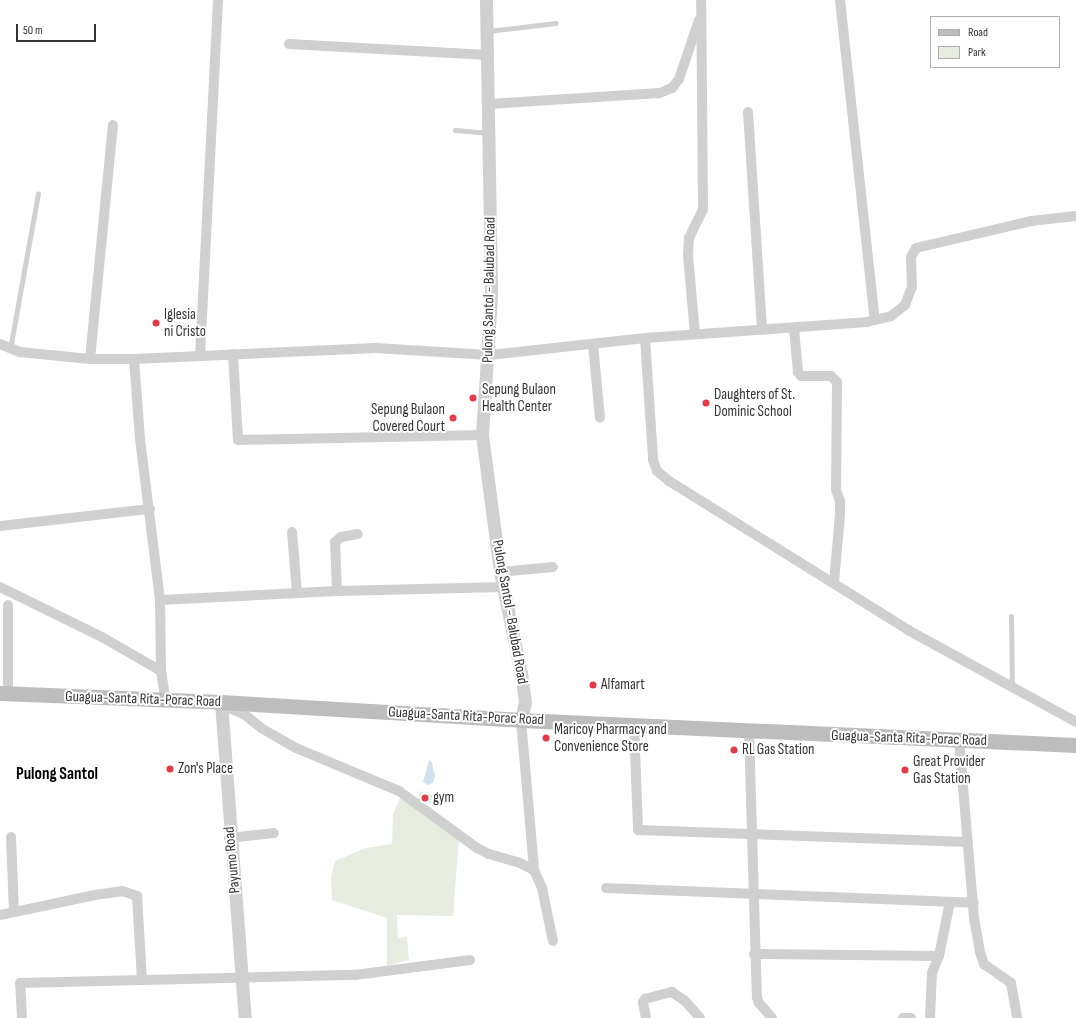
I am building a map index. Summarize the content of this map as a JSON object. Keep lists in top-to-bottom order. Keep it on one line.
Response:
{"streets":{"main road":["Guagua-Santa Rita-Porac Road"],"street":["Pulong Santol - Balubad Road","Payumo Road"]},"crossings":[["Pulong Santol - Balubad Road","Guagua-Santa Rita-Porac Road"],["Guagua-Santa Rita-Porac Road","Payumo Road"]],"districts":["Pulong Santol"],"places":["Iglesia ni Cristo","Sepung Bulaon Health Center","Daughters of St. Dominic School","Sepung Bulaon Covered Court","Alfamart","Maricoy Pharmacy and Convenience Store","RL Gas Station","Zon's Place","Great Provider Gas Station","gym"],"legend":["Road","Park"],"scale_bar":"50 m"}
